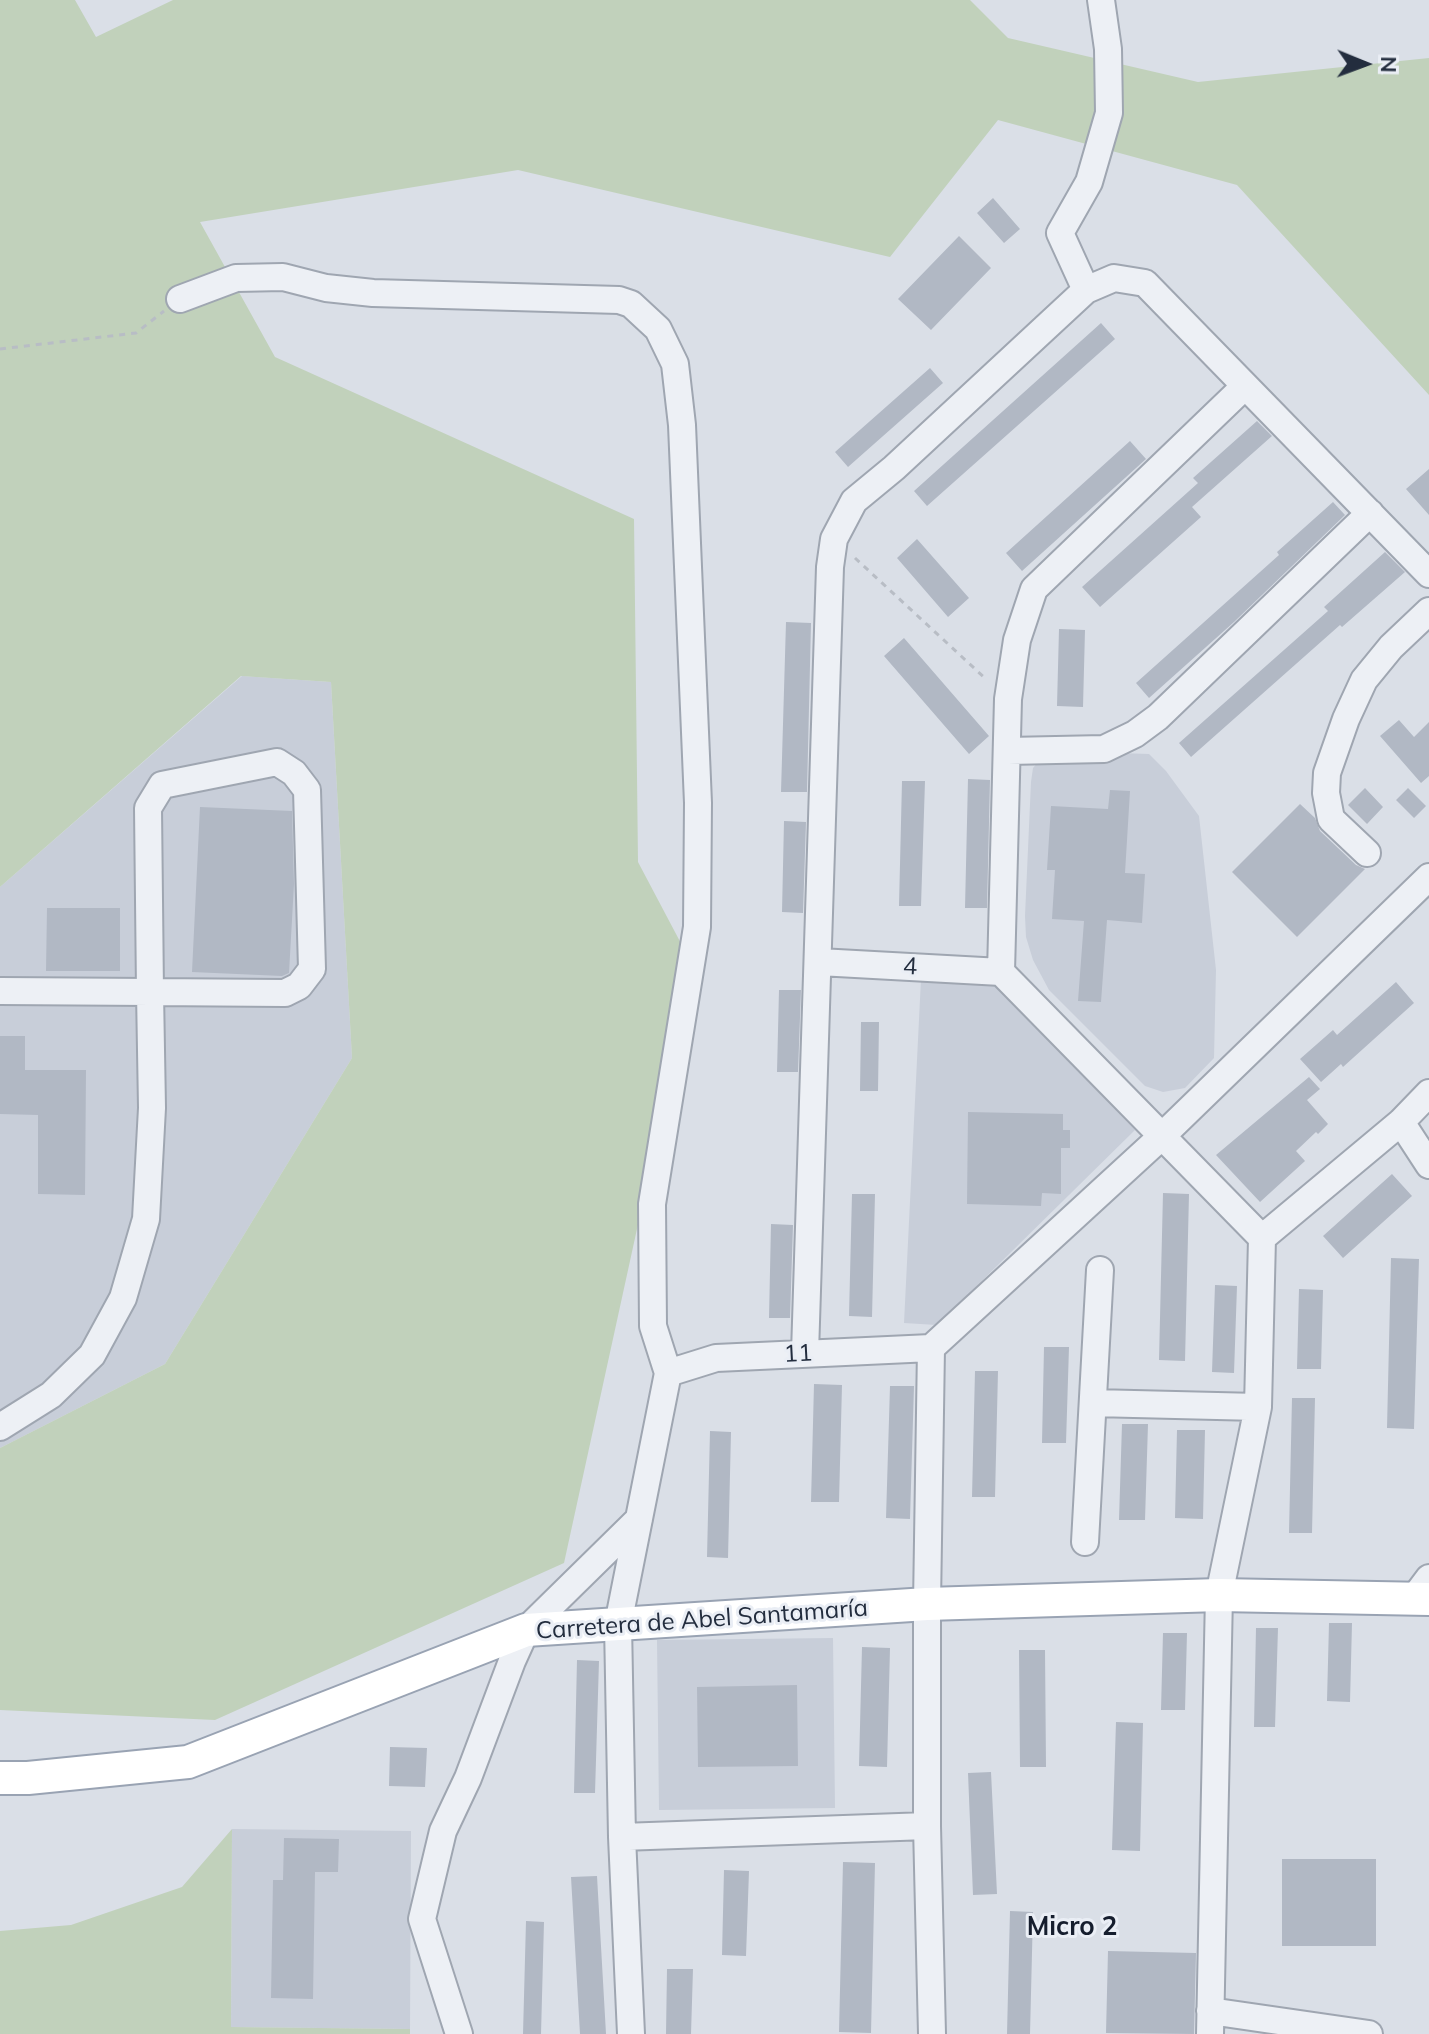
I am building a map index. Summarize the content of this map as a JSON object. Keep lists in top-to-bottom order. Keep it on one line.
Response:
{"streets":{"main road":["Carretera de Abel Santamaría"],"street":["4","11"]},"districts":["Micro 2"],"north":"right"}
